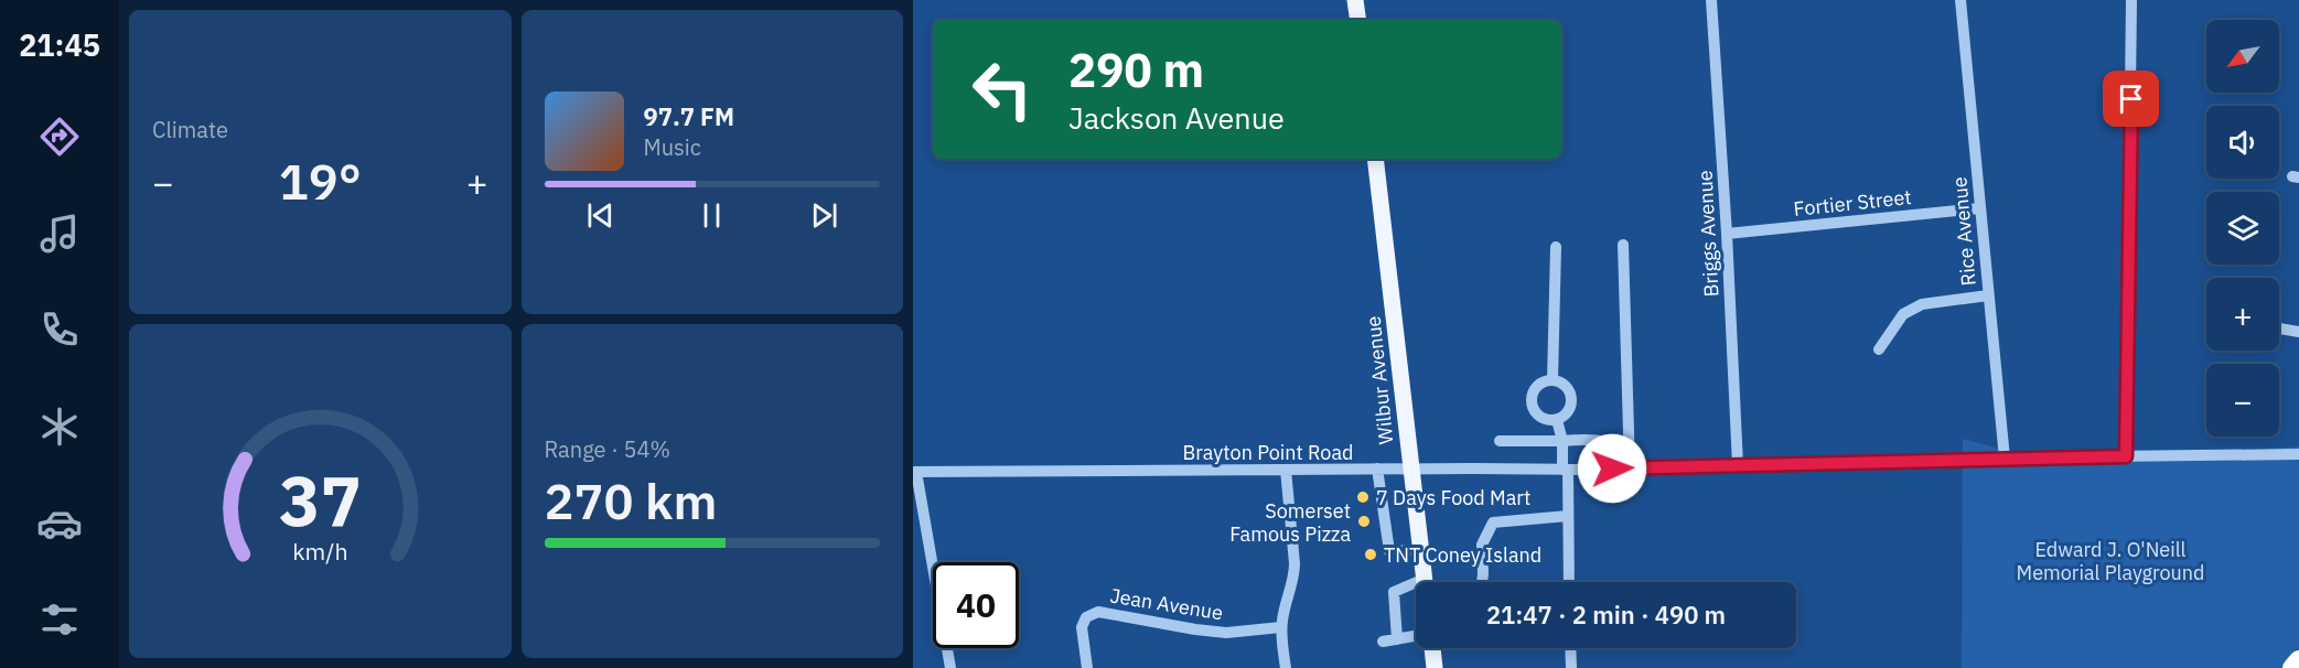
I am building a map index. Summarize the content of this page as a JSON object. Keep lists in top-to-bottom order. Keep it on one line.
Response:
{"streets":{"main road":["Wilbur Avenue"],"street":["Fortier Street","Rice Avenue","Briggs Avenue","Brayton Point Road","Jean Avenue"]},"crossings":[["Fortier Street","Rice Avenue"],["Fortier Street","Briggs Avenue"],["Rice Avenue","Brayton Point Road"],["Briggs Avenue","Brayton Point Road"],["Wilbur Avenue","Brayton Point Road"]],"parks":["Edward J. O'Neill Memorial Playground"],"places":["7 Days Food Mart","Somerset Famous Pizza","TNT Coney Island"],"north":"bottom left","page":{"tabs":"21:45","tile":["Climate",["Range · 54%","270 km"]],"map_buttons":["+","−"],"turn":["290 m","Jackson Avenue"],"song":["97.7 FM","Music"],"heat":["−","19°","+"],"limit":"40","trip":"21:47 · 2 min · 490 m","gauge":["37","km/h"]}}
